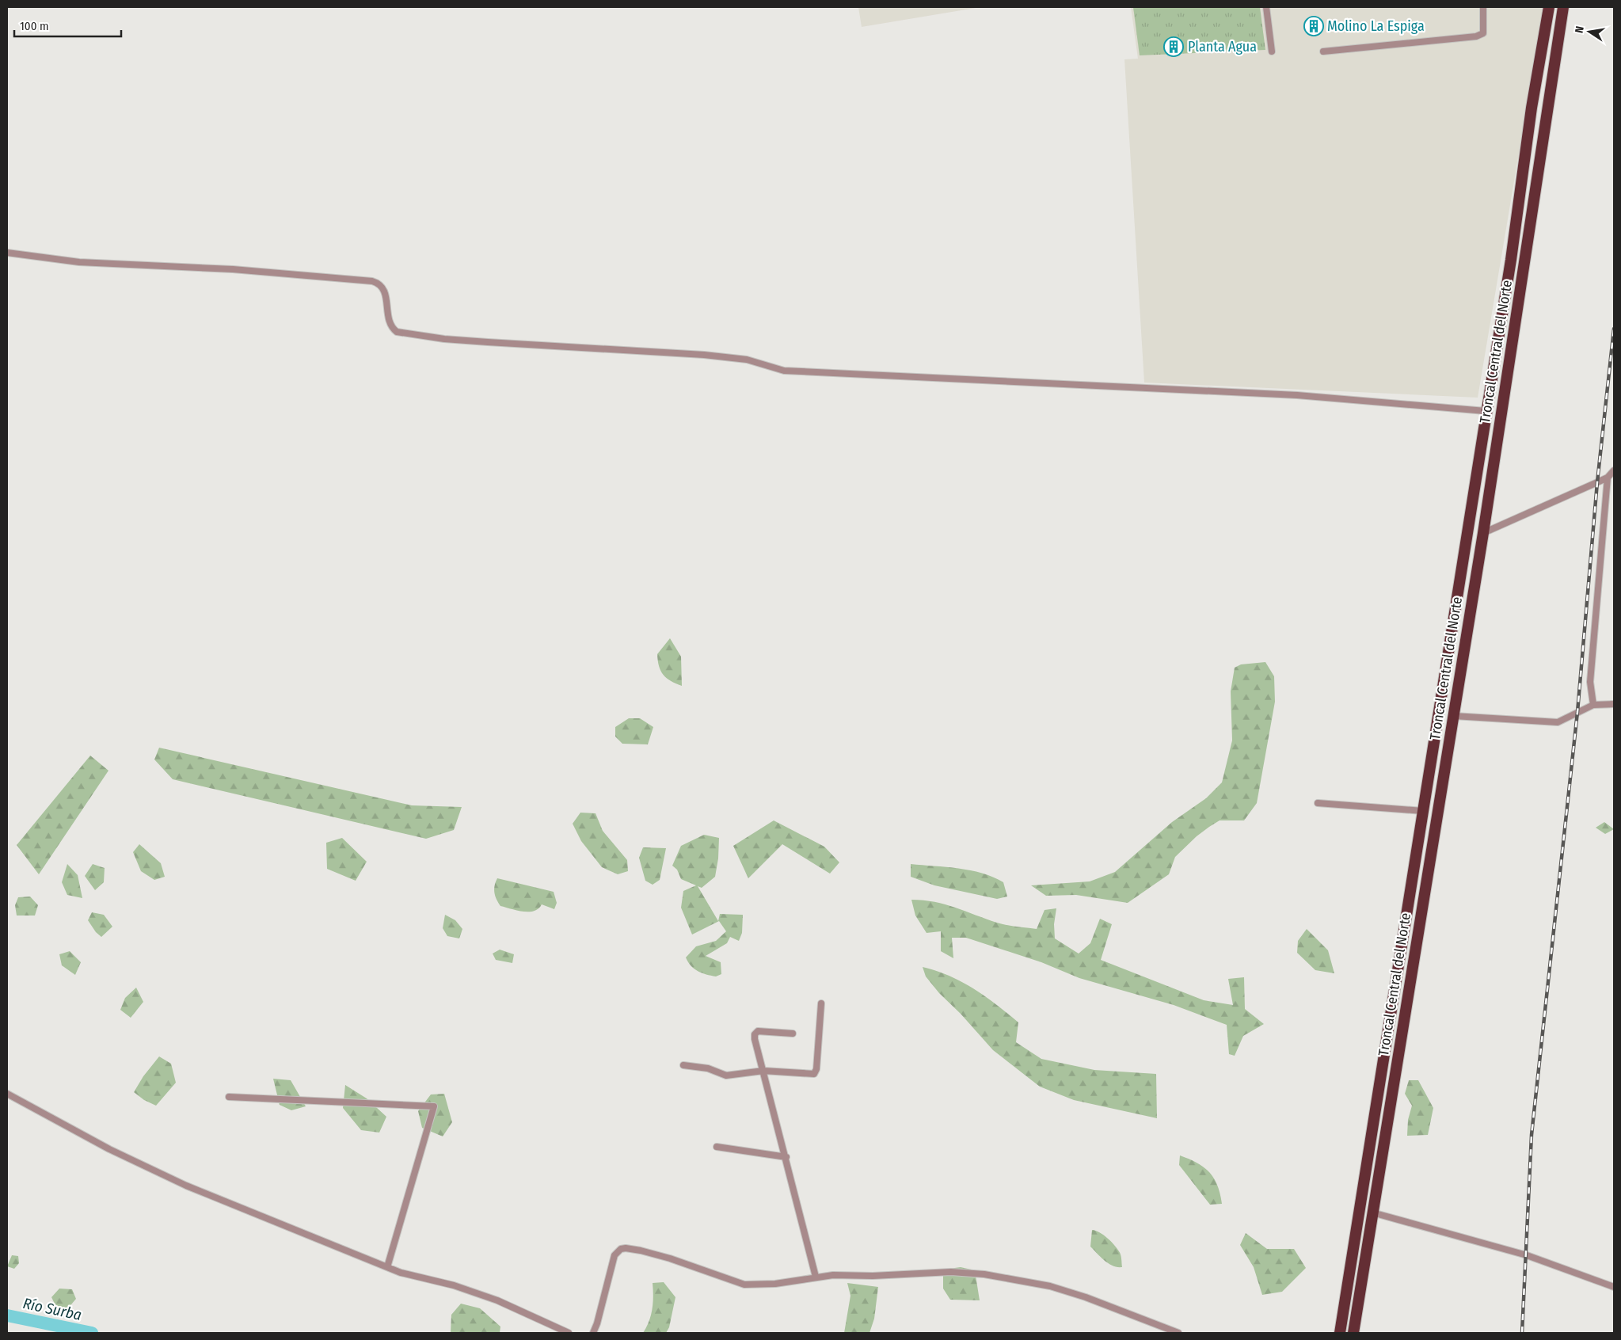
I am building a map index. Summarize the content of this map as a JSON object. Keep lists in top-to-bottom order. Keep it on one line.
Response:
{"streets":{"highway":["Troncal Central del Norte"]},"water":["Río Surba"],"places":{"building":["Molino La Espiga","Planta Agua"]},"scale_bar":"100 m","north":"left"}
